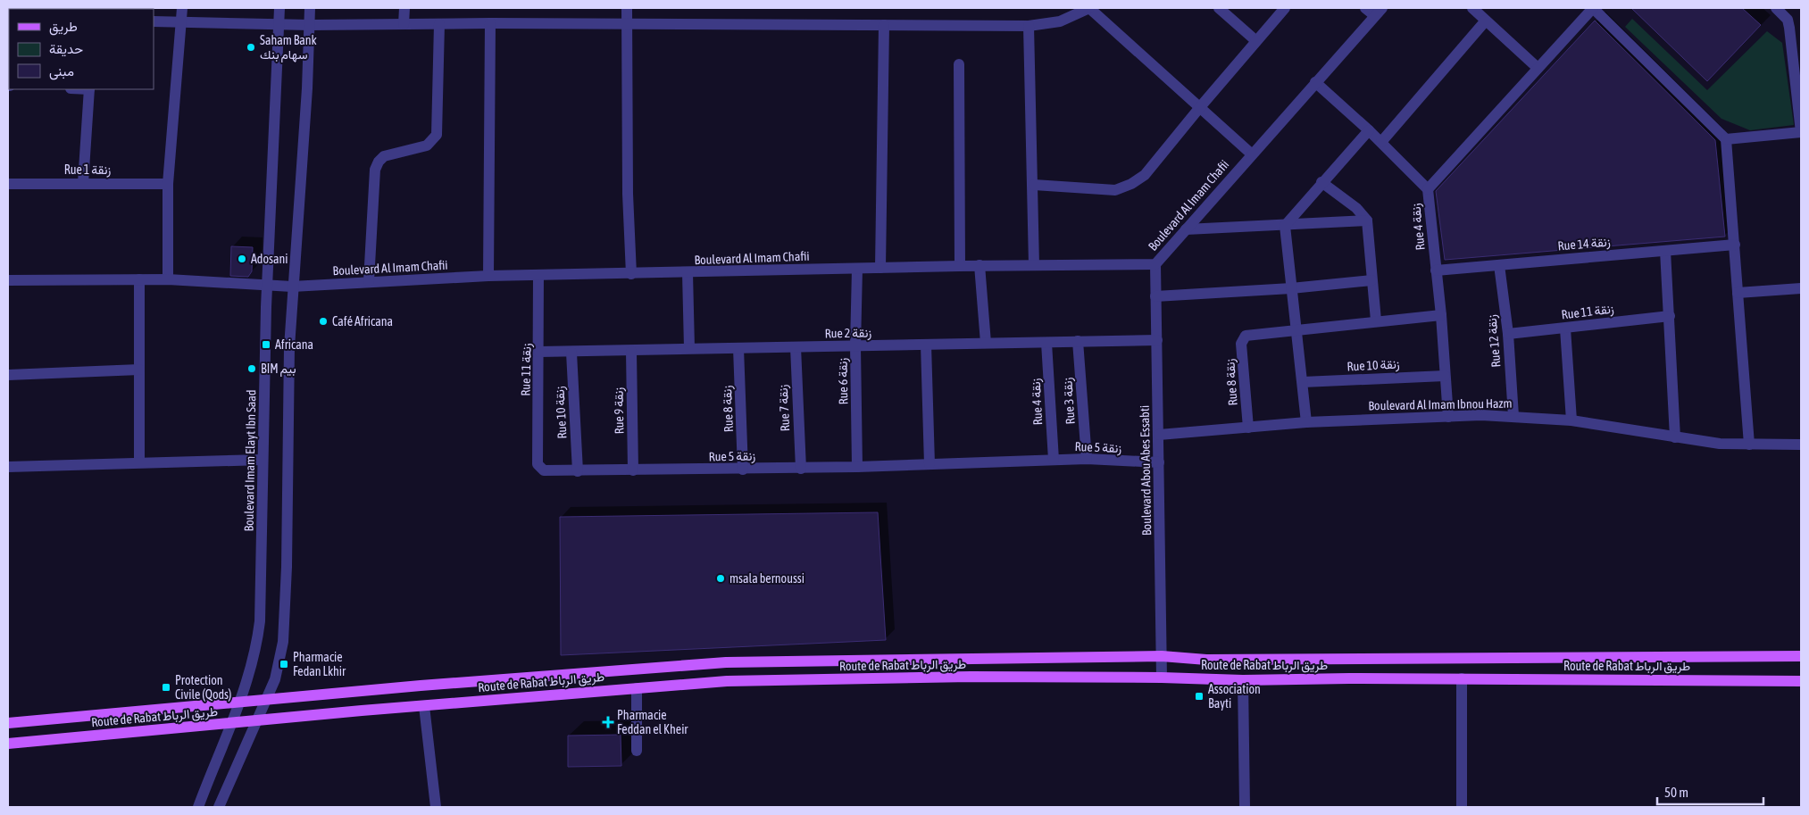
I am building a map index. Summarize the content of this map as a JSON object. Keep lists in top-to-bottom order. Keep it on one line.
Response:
{"streets":{"main road":["Route de Rabat طريق الرباط"],"street":["Rue 1 زنقة","Boulevard Al Imam Chafii","Rue 4 زنقة","Rue 14 زنقة","Rue 11 زنقة","Rue 2 زنقة","Rue 12 زنقة","Rue 10 زنقة","Rue 6 زنقة","Rue 8 زنقة","Rue 3 زنقة","Boulevard Al Imam Ibnou Hazm","Rue 7 زنقة","Rue 9 زنقة","Rue 5 زنقة","Boulevard Imam Elayt Ibn Saad","Boulevard Abou Abes Essabti"]},"crossings":[["Boulevard Al Imam Chafii","Rue 4 زنقة"],["Boulevard Al Imam Chafii","Rue 11 زنقة"],["Boulevard Al Imam Chafii","Rue 6 زنقة"],["Boulevard Al Imam Chafii","Boulevard Imam Elayt Ibn Saad"],["Boulevard Al Imam Chafii","Boulevard Abou Abes Essabti"],["Rue 4 زنقة","Rue 14 زنقة"],["Rue 4 زنقة","Rue 2 زنقة"],["Rue 4 زنقة","Rue 10 زنقة"],["Rue 4 زنقة","Boulevard Al Imam Ibnou Hazm"],["Rue 4 زنقة","Rue 5 زنقة"],["Rue 14 زنقة","Rue 12 زنقة"],["Rue 11 زنقة","Rue 2 زنقة"],["Rue 11 زنقة","Rue 12 زنقة"],["Rue 11 زنقة","Rue 5 زنقة"],["Rue 2 زنقة","Rue 10 زنقة"],["Rue 2 زنقة","Rue 6 زنقة"],["Rue 2 زنقة","Rue 8 زنقة"],["Rue 2 زنقة","Rue 3 زنقة"],["Rue 2 زنقة","Rue 7 زنقة"],["Rue 2 زنقة","Rue 9 زنقة"],["Rue 2 زنقة","Boulevard Abou Abes Essabti"],["Rue 12 زنقة","Boulevard Al Imam Ibnou Hazm"],["Rue 10 زنقة","Rue 5 زنقة"],["Rue 6 زنقة","Rue 5 زنقة"],["Rue 8 زنقة","Boulevard Al Imam Ibnou Hazm"],["Rue 8 زنقة","Rue 5 زنقة"],["Rue 3 زنقة","Rue 5 زنقة"],["Boulevard Al Imam Ibnou Hazm","Boulevard Abou Abes Essabti"],["Rue 7 زنقة","Rue 5 زنقة"],["Rue 9 زنقة","Rue 5 زنقة"],["Rue 5 زنقة","Boulevard Abou Abes Essabti"],["Boulevard Imam Elayt Ibn Saad","Route de Rabat طريق الرباط"],["Boulevard Abou Abes Essabti","Route de Rabat طريق الرباط"]],"places":{"other":["Saham Bank سهام بنك","Adosani","Café Africana","BIM بيم","msala bernoussi"],"transit":["Africana","Pharmacie Fedan Lkhir","Protection Civile (Qods)","Association Bayti"],"health":["Pharmacie Feddan el Kheir"]},"legend":["طريق","حديقة","مبنى"],"scale_bar":"50 m"}
